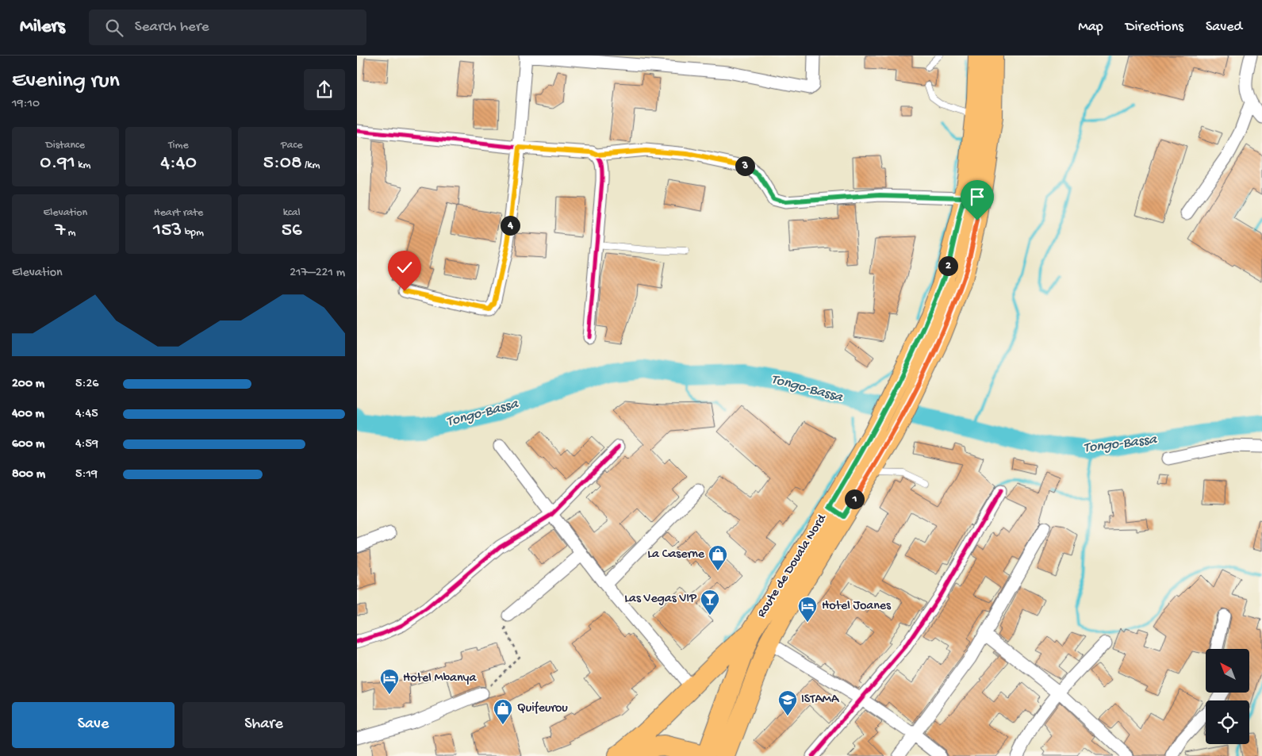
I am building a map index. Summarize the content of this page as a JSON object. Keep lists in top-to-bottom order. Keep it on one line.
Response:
{"streets":{"main road":["Route de Douala Nord"]},"water":["Tongo-Bassa"],"places":{"shop":["La Caserne","Quifeurou"],"bar":["Las Vegas VIP"],"hotel":["Hotel Joanes","Hotel Mbanya"],"school or university":["ISTAMA"]},"north":"top left","page":{"header":"Milers","search":"Search here","nav":["Map","Directions","Saved"],"heading":["Evening run","19:10"],"stats":[["Distance","0.91 km"],["Time","4:40"],["Pace","5:08 /km"],["Elevation","7 m"],["Heart rate","153 bpm"],["kcal","56"]],"pins":["3","4","2","1"],"chart":["Elevation","217–221 m"],"list":[{"name":"200 m","note":"5:26"},{"name":"400 m","note":"4:45"},{"name":"600 m","note":"4:59"},{"name":"800 m","note":"5:19"}],"buttons":["Save","Share"]}}
